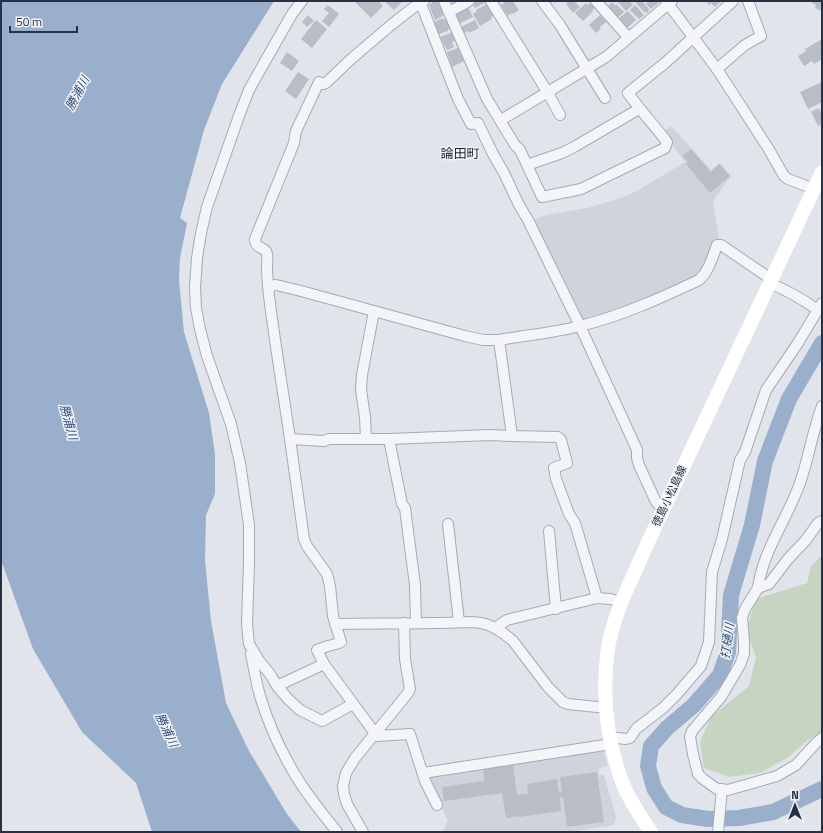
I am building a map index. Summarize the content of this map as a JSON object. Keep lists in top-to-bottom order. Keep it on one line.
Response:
{"streets":{"main road":["徳島小松島線"]},"districts":["論田町"],"water":["勝浦川","打樋川"],"scale_bar":"50 m","north":"top"}
